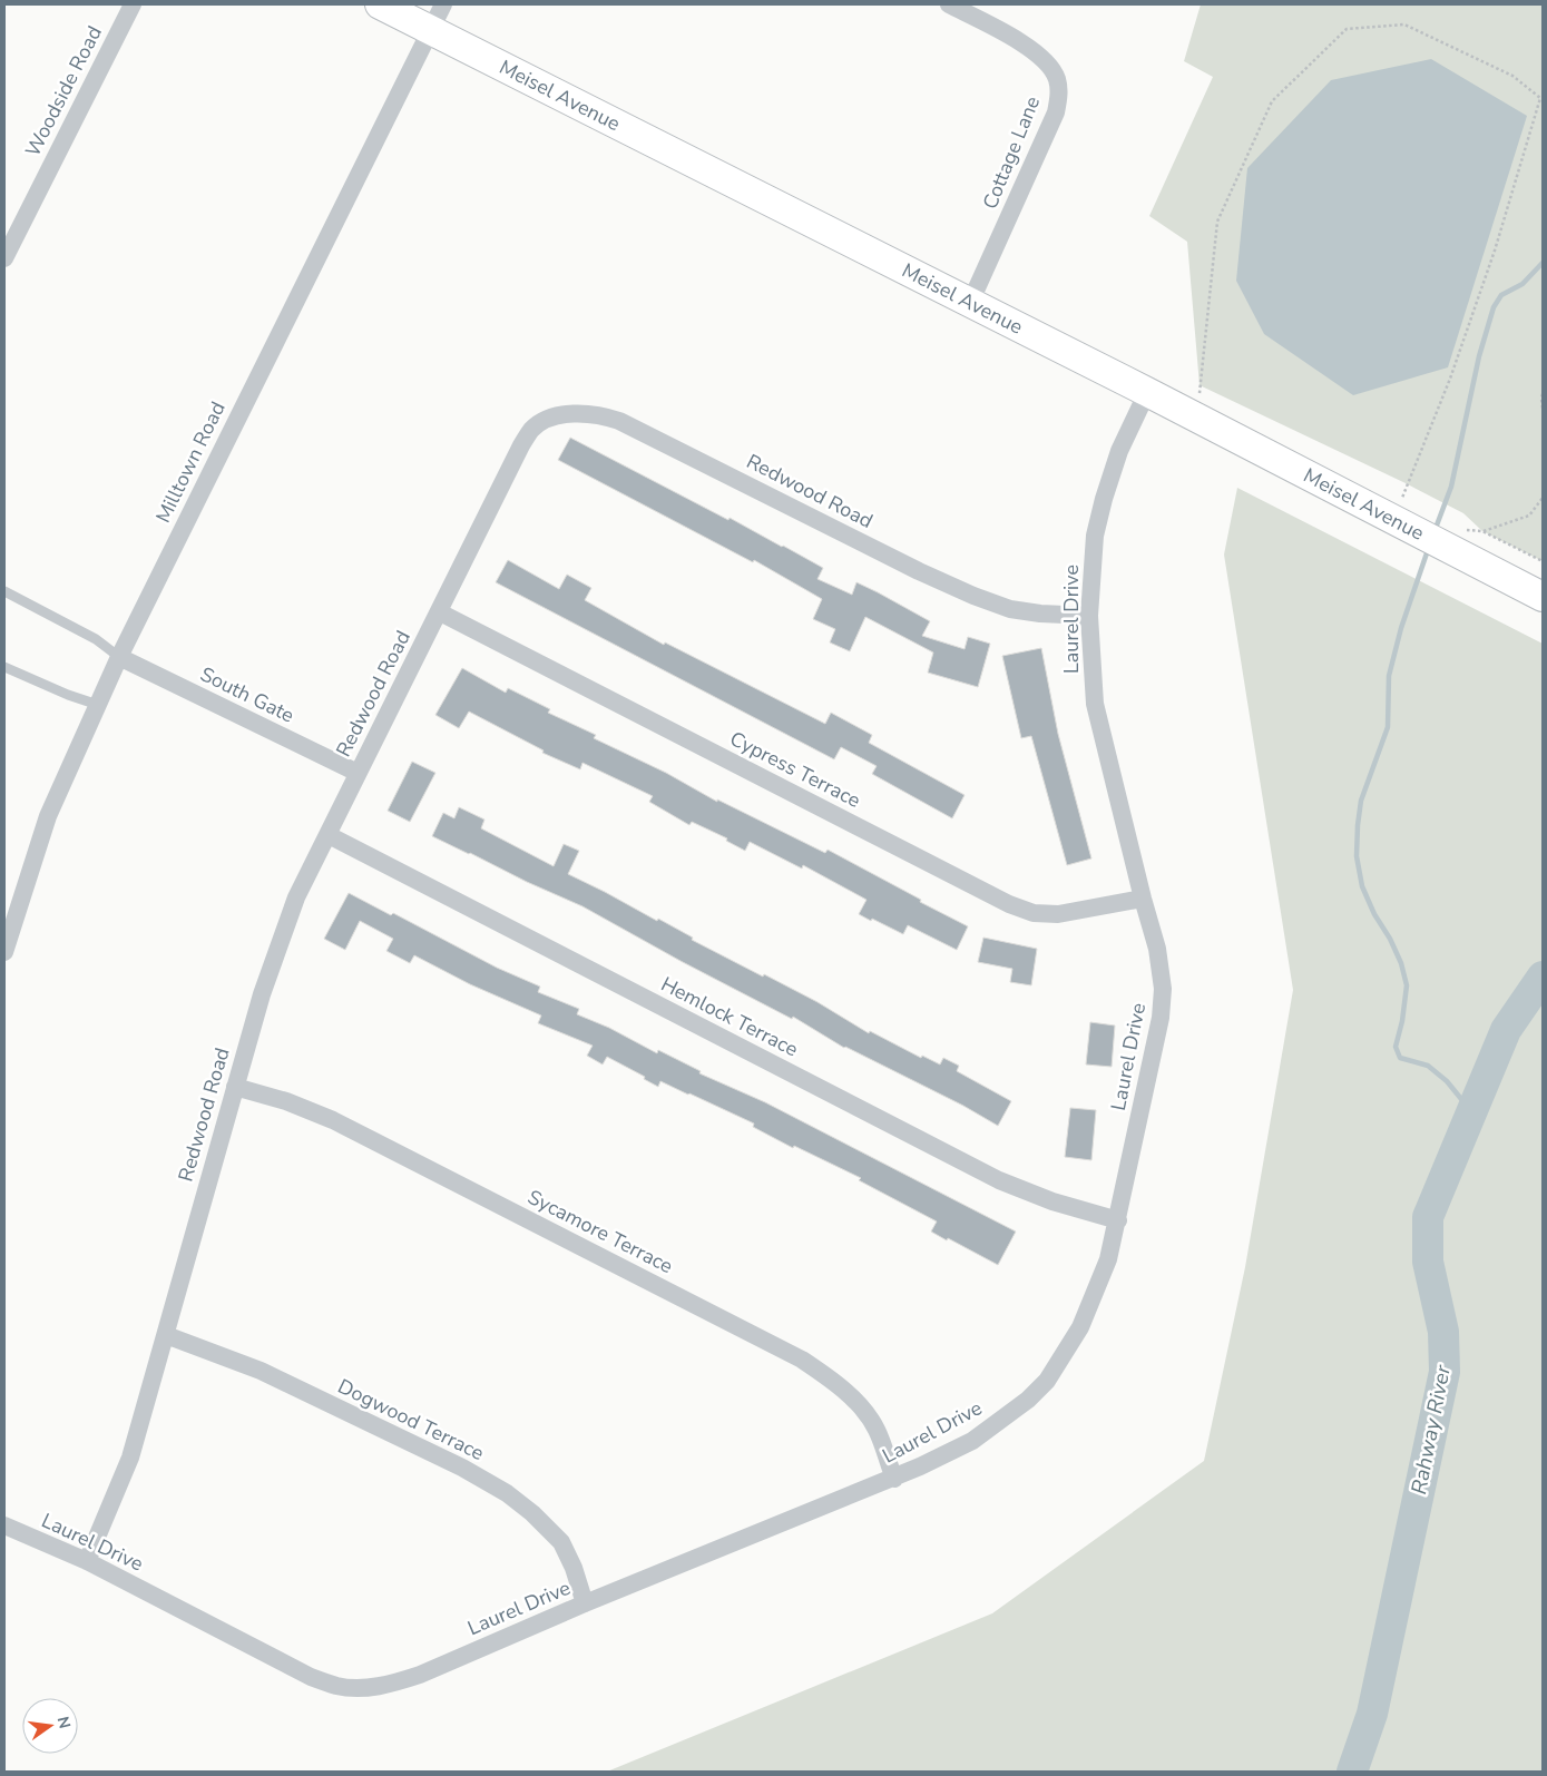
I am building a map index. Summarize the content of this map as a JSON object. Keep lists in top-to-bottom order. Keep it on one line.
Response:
{"streets":{"main road":["Meisel Avenue"],"street":["Woodside Road","Cottage Lane","Milltown Road","Redwood Road","Laurel Drive","South Gate","Cypress Terrace","Hemlock Terrace","Sycamore Terrace","Dogwood Terrace"]},"crossings":[["Meisel Avenue","Cottage Lane"],["Meisel Avenue","Milltown Road"],["Meisel Avenue","Laurel Drive"],["Milltown Road","South Gate"],["Redwood Road","Laurel Drive"],["Redwood Road","South Gate"],["Redwood Road","Cypress Terrace"],["Redwood Road","Hemlock Terrace"],["Redwood Road","Sycamore Terrace"],["Redwood Road","Dogwood Terrace"],["Laurel Drive","Cypress Terrace"],["Laurel Drive","Hemlock Terrace"],["Laurel Drive","Sycamore Terrace"],["Laurel Drive","Dogwood Terrace"]],"water":["Rahway River"],"north":"right"}
